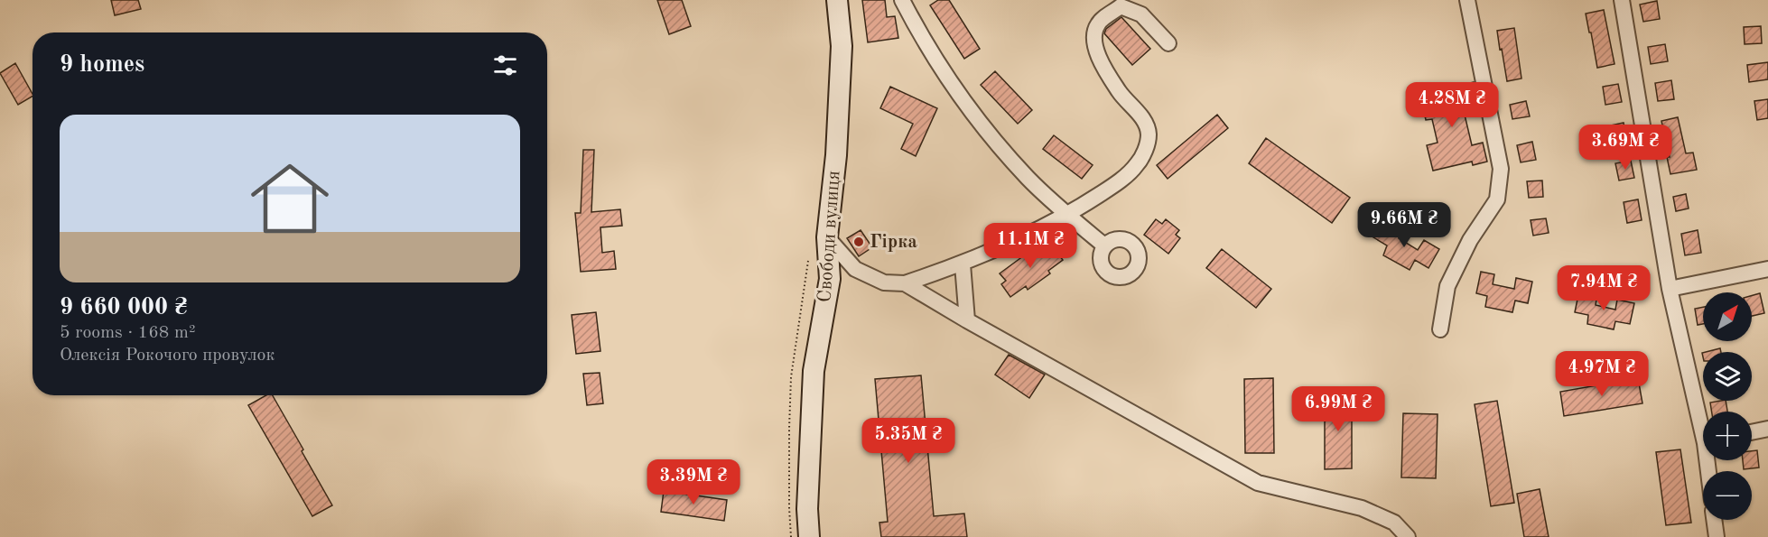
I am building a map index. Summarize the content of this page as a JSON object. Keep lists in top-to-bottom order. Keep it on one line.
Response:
{"streets":{"main road":["Свободи вулиця"]},"places":["Гірка"],"north":"top right","page":{"heading":"9 homes","price":["4.28M ₴","3.69M ₴","9.66M ₴","11.1M ₴","7.94M ₴","4.97M ₴","6.99M ₴","5.35M ₴","3.39M ₴"],"list":[{"name":"9 660 000 ₴","note":"5 rooms · 168 m² · Олексія Рокочого провулок"}],"map_buttons":["+","−"]}}
